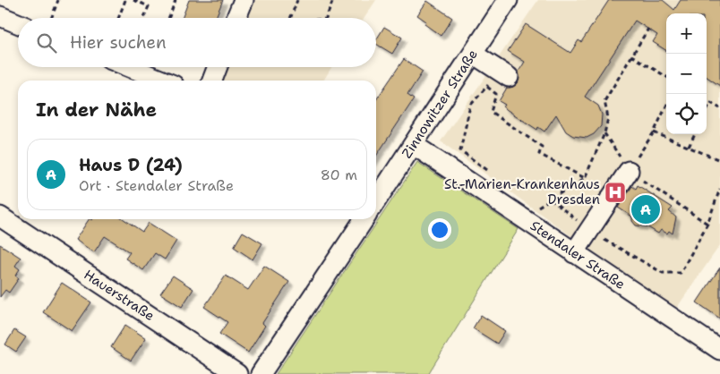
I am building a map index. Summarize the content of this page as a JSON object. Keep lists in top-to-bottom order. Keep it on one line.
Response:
{"streets":{"street":["Zinnowitzer Straße","Stendaler Straße","Hauerstraße"]},"crossings":[["Zinnowitzer Straße","Stendaler Straße"]],"places":{"hospital":["St.-Marien-Krankenhaus Dresden"]},"page":{"map_buttons":["+","−"],"search":"Hier suchen","heading":"In der Nähe","list":[{"mark":"A","name":"Haus D (24)","note":"Ort · Stendaler Straße","value":"80 m"}],"pins":"A"}}
